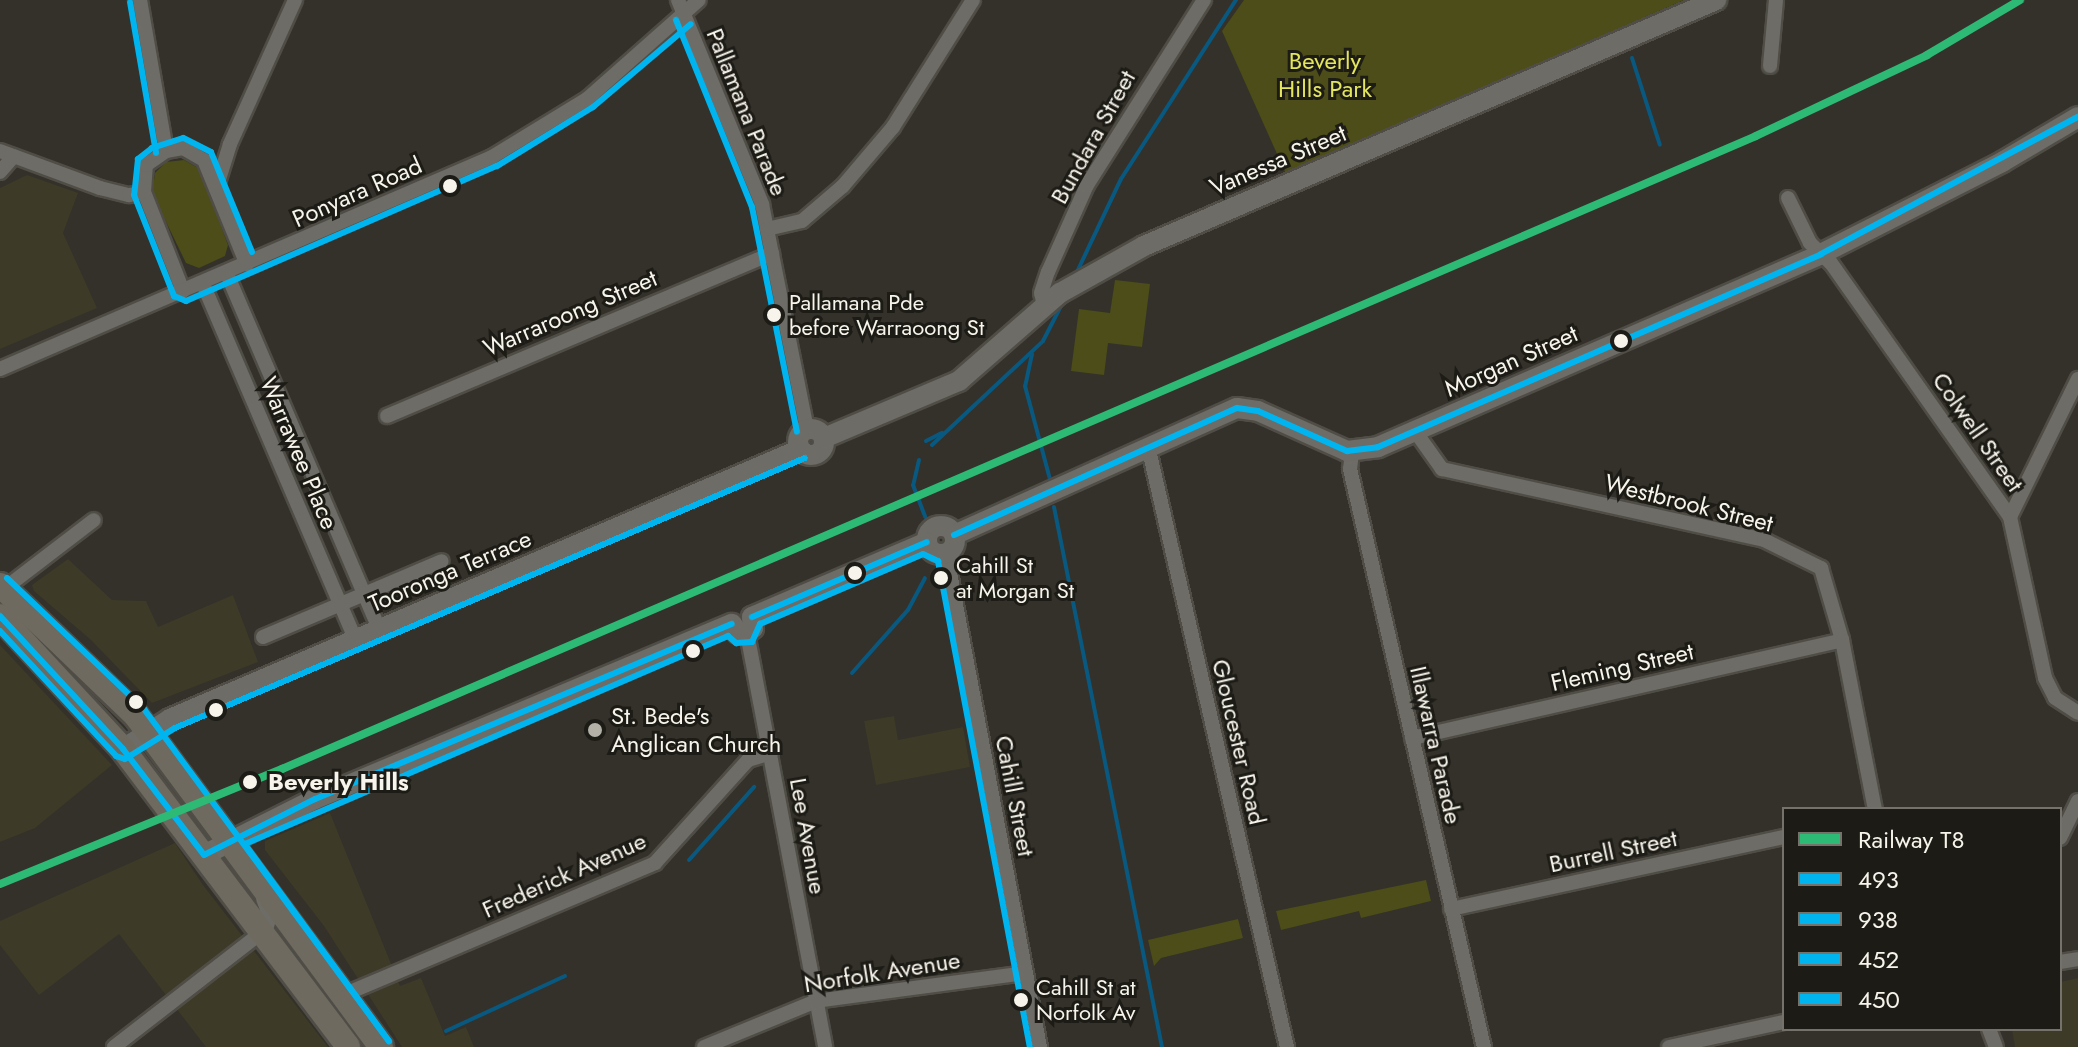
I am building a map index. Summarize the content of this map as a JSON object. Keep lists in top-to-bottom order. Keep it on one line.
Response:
{"streets":{"street":["Pallamana Parade","Bundara Street","Vanessa Street","Ponyara Road","Warraroong Street","Morgan Street","Colwell Street","Warrawee Place","Westbrook Street","Tooronga Terrace","Fleming Street","Gloucester Road","Illawarra Parade","Cahill Street","Lee Avenue","Burrell Street","Frederick Avenue","Norfolk Avenue"]},"crossings":[["Pallamana Parade","Ponyara Road"],["Pallamana Parade","Warraroong Street"],["Pallamana Parade","Tooronga Terrace"],["Bundara Street","Vanessa Street"],["Bundara Street","Tooronga Terrace"],["Vanessa Street","Tooronga Terrace"],["Ponyara Road","Warrawee Place"],["Morgan Street","Colwell Street"],["Morgan Street","Westbrook Street"],["Morgan Street","Illawarra Parade"],["Warrawee Place","Tooronga Terrace"],["Westbrook Street","Fleming Street"],["Fleming Street","Illawarra Parade"],["Illawarra Parade","Burrell Street"],["Cahill Street","Norfolk Avenue"],["Lee Avenue","Frederick Avenue"],["Lee Avenue","Norfolk Avenue"]],"parks":["Beverly Hills Park"],"places":["Pallamana Pde before Warraoong St","Cahill St at Morgan St","St. Bede's Anglican Church","Beverly Hills","Cahill St at Norfolk Av"],"lines":["rail line T8","transit line 938","transit line 493","transit line 452","transit line 450"],"legend":["Railway T8","493","938","452","450"]}
